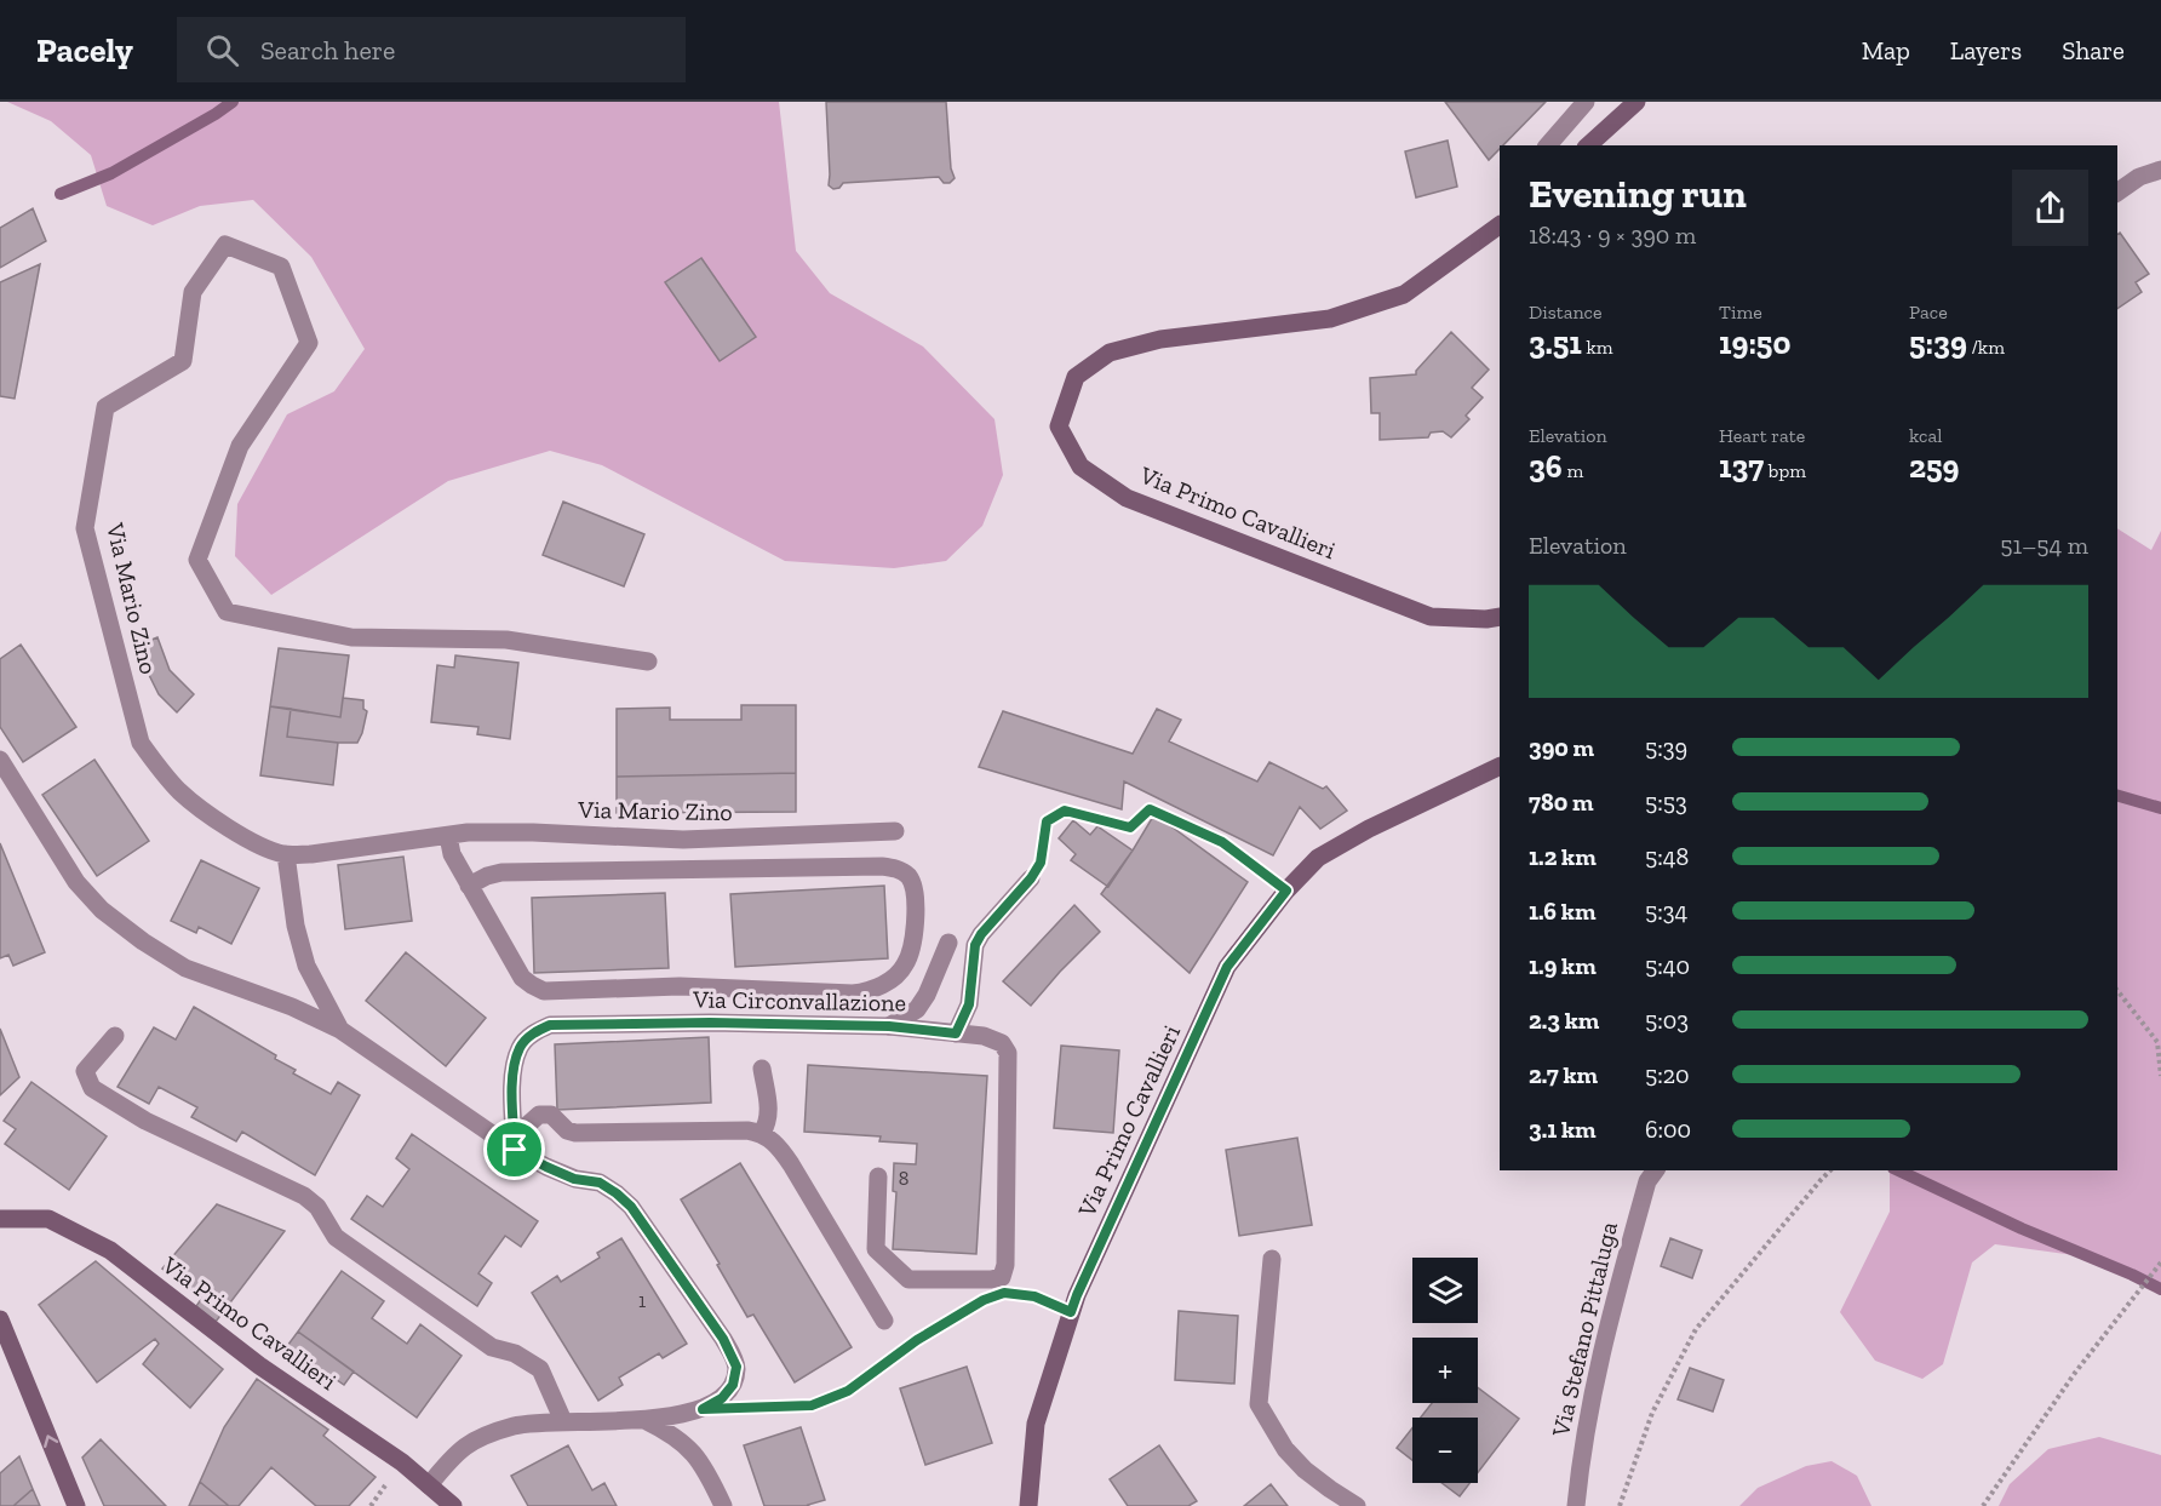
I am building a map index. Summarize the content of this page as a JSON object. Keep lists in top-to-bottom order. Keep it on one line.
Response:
{"streets":{"main road":["Via Primo Cavallieri"],"street":["Via Mario Zino","Via Circonvallazione","Via Stefano Pittaluga"]},"house_numbers":["8","1"],"page":{"header":"Pacely","search":"Search here","nav":["Map","Layers","Share"],"heading":["Evening run","18:43 · 9 × 390 m"],"stats":[["Distance","3.51 km"],["Time","19:50"],["Pace","5:39 /km"],["Elevation","36 m"],["Heart rate","137 bpm"],["kcal","259"]],"chart":["Elevation","51–54 m"],"list":[{"name":"390 m","note":"5:39"},{"name":"780 m","note":"5:53"},{"name":"1.2 km","note":"5:48"},{"name":"1.6 km","note":"5:34"},{"name":"1.9 km","note":"5:40"},{"name":"2.3 km","note":"5:03"},{"name":"2.7 km","note":"5:20"},{"name":"3.1 km","note":"6:00"}],"map_buttons":["+","−"]}}
